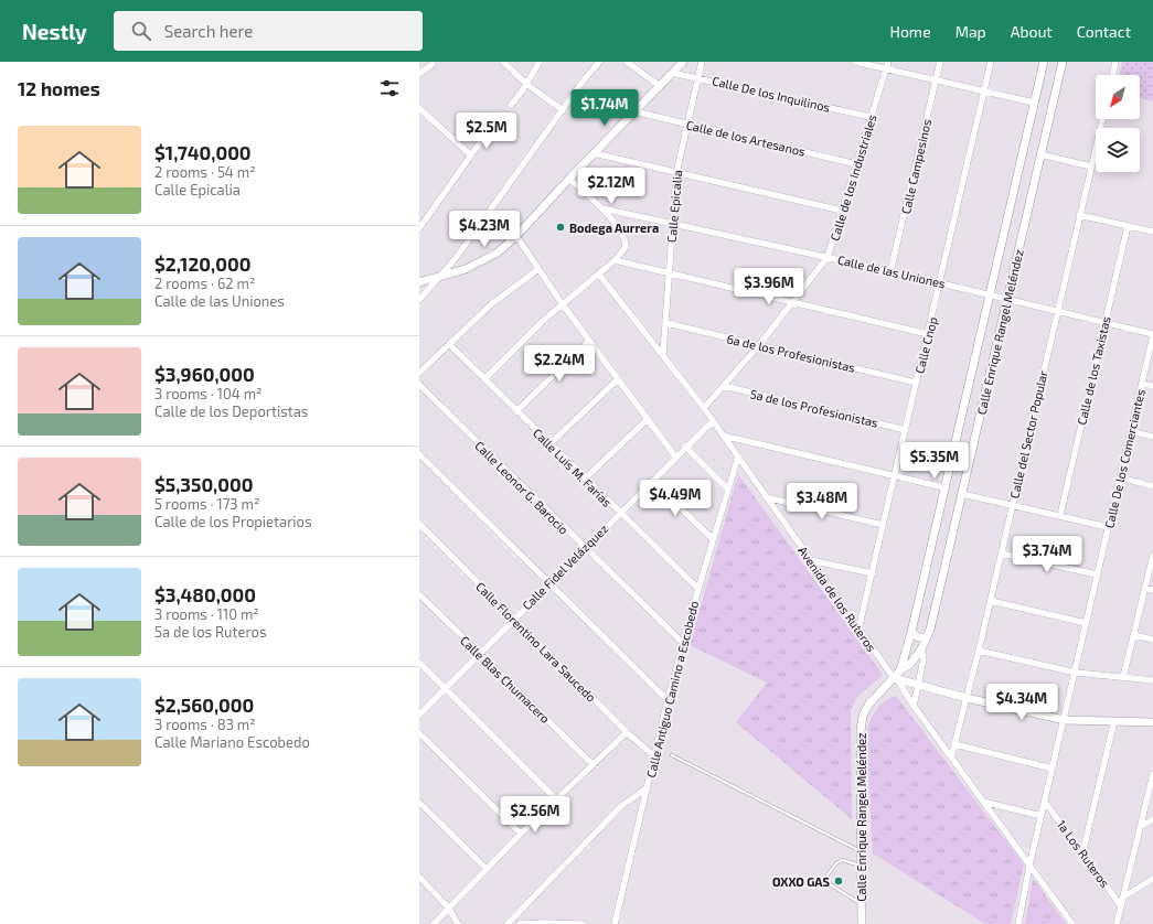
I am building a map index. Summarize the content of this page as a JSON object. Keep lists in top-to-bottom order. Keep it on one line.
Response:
{"streets":{"street":["Calle De los Inquilinos","Calle de los Artesanos","Calle Campesinos","Calle de los Industriales","Calle Epicalia","Calle de las Uniones","Calle Enrique Rangel Meléndez","Calle Cnop","6a de los Profesionistas","Calle de los Taxistas","5a de los Profesionistas","Calle del Sector Popular","Calle De los Comerciantes","Calle Luis M. Farías","Calle Leonor G. Barocio","Calle Fidel Velázquez","Avenida de los Ruteros","Calle Florentino Lara Saucedo","Calle Blas Chumacero","Calle Antiguo Camino a Escobedo","1a Los Ruteros"]},"crossings":[["Calle De los Inquilinos","Calle de los Industriales"],["Calle De los Inquilinos","Calle Epicalia"],["Calle de los Artesanos","Calle de los Industriales"],["Calle de los Artesanos","Calle Epicalia"],["Calle Campesinos","Calle de las Uniones"],["Calle de los Industriales","Calle de las Uniones"],["Calle de los Industriales","6a de los Profesionistas"],["Calle de los Industriales","5a de los Profesionistas"],["Calle de los Industriales","Avenida de los Ruteros"],["Calle Epicalia","Calle de las Uniones"],["Calle Epicalia","6a de los Profesionistas"],["Calle Epicalia","Avenida de los Ruteros"],["Calle de las Uniones","Calle Enrique Rangel Meléndez"],["Calle de las Uniones","Calle Cnop"],["Calle de las Uniones","Calle de los Taxistas"],["Calle de las Uniones","Calle del Sector Popular"],["Calle de las Uniones","Calle De los Comerciantes"],["Calle Enrique Rangel Meléndez","Avenida de los Ruteros"],["Calle Cnop","6a de los Profesionistas"],["Calle Cnop","5a de los Profesionistas"],["Calle Cnop","Avenida de los Ruteros"],["Calle del Sector Popular","Avenida de los Ruteros"],["Calle De los Comerciantes","Avenida de los Ruteros"],["Calle De los Comerciantes","1a Los Ruteros"],["Calle Luis M. Farías","Calle Fidel Velázquez"],["Calle Luis M. Farías","Calle Antiguo Camino a Escobedo"],["Calle Leonor G. Barocio","Calle Fidel Velázquez"],["Calle Leonor G. Barocio","Calle Antiguo Camino a Escobedo"],["Calle Fidel Velázquez","Avenida de los Ruteros"],["Calle Fidel Velázquez","Calle Florentino Lara Saucedo"],["Calle Fidel Velázquez","Calle Blas Chumacero"],["Avenida de los Ruteros","Calle Antiguo Camino a Escobedo"],["Calle Florentino Lara Saucedo","Calle Antiguo Camino a Escobedo"]],"places":["Bodega Aurrera","OXXO GAS"],"north":"bottom left","page":{"header":"Nestly","search":"Search here","nav":["Home","Map","About","Contact"],"heading":"12 homes","price":["$1.74M","$2.5M","$2.12M","$4.23M","$3.96M","$2.24M","$5.35M","$4.49M","$3.48M","$3.74M","$4.34M","$2.56M"],"list":[{"name":"$1,740,000","note":"2 rooms · 54 m² · Calle Epicalia"},{"name":"$2,120,000","note":"2 rooms · 62 m² · Calle de las Uniones"},{"name":"$3,960,000","note":"3 rooms · 104 m² · Calle de los Deportistas"},{"name":"$5,350,000","note":"5 rooms · 173 m² · Calle de los Propietarios"},{"name":"$3,480,000","note":"3 rooms · 110 m² · 5a de los Ruteros"},{"name":"$2,560,000","note":"3 rooms · 83 m² · Calle Mariano Escobedo"}]}}
